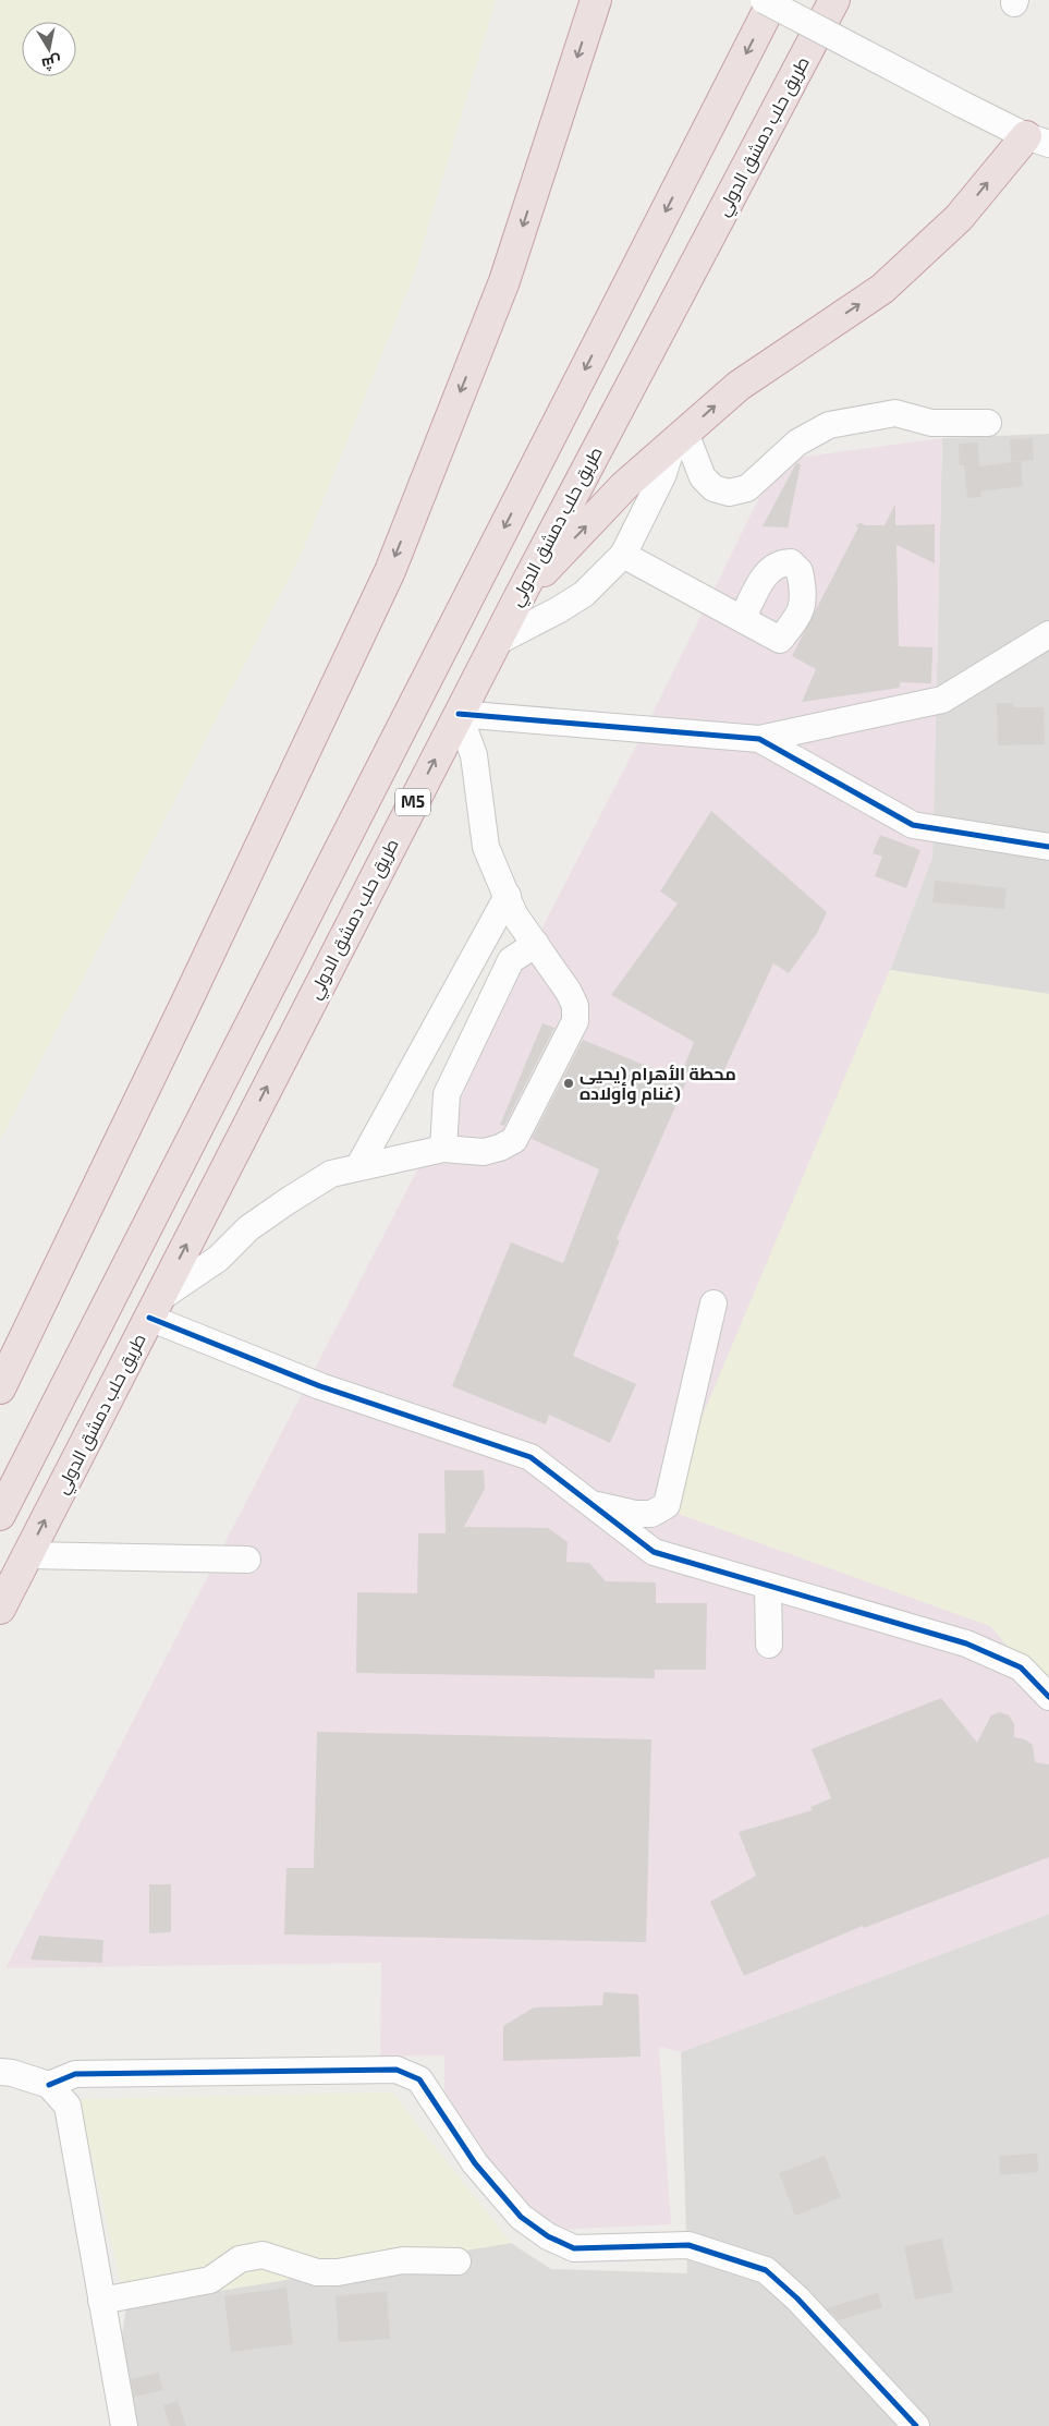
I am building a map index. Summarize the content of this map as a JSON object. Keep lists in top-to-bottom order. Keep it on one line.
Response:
{"streets":{"highway":["طريق حلب دمشق الدولي","M5"]},"places":["محطة الأهرام (يحيى غنام وأولاده)"],"north":"bottom"}
